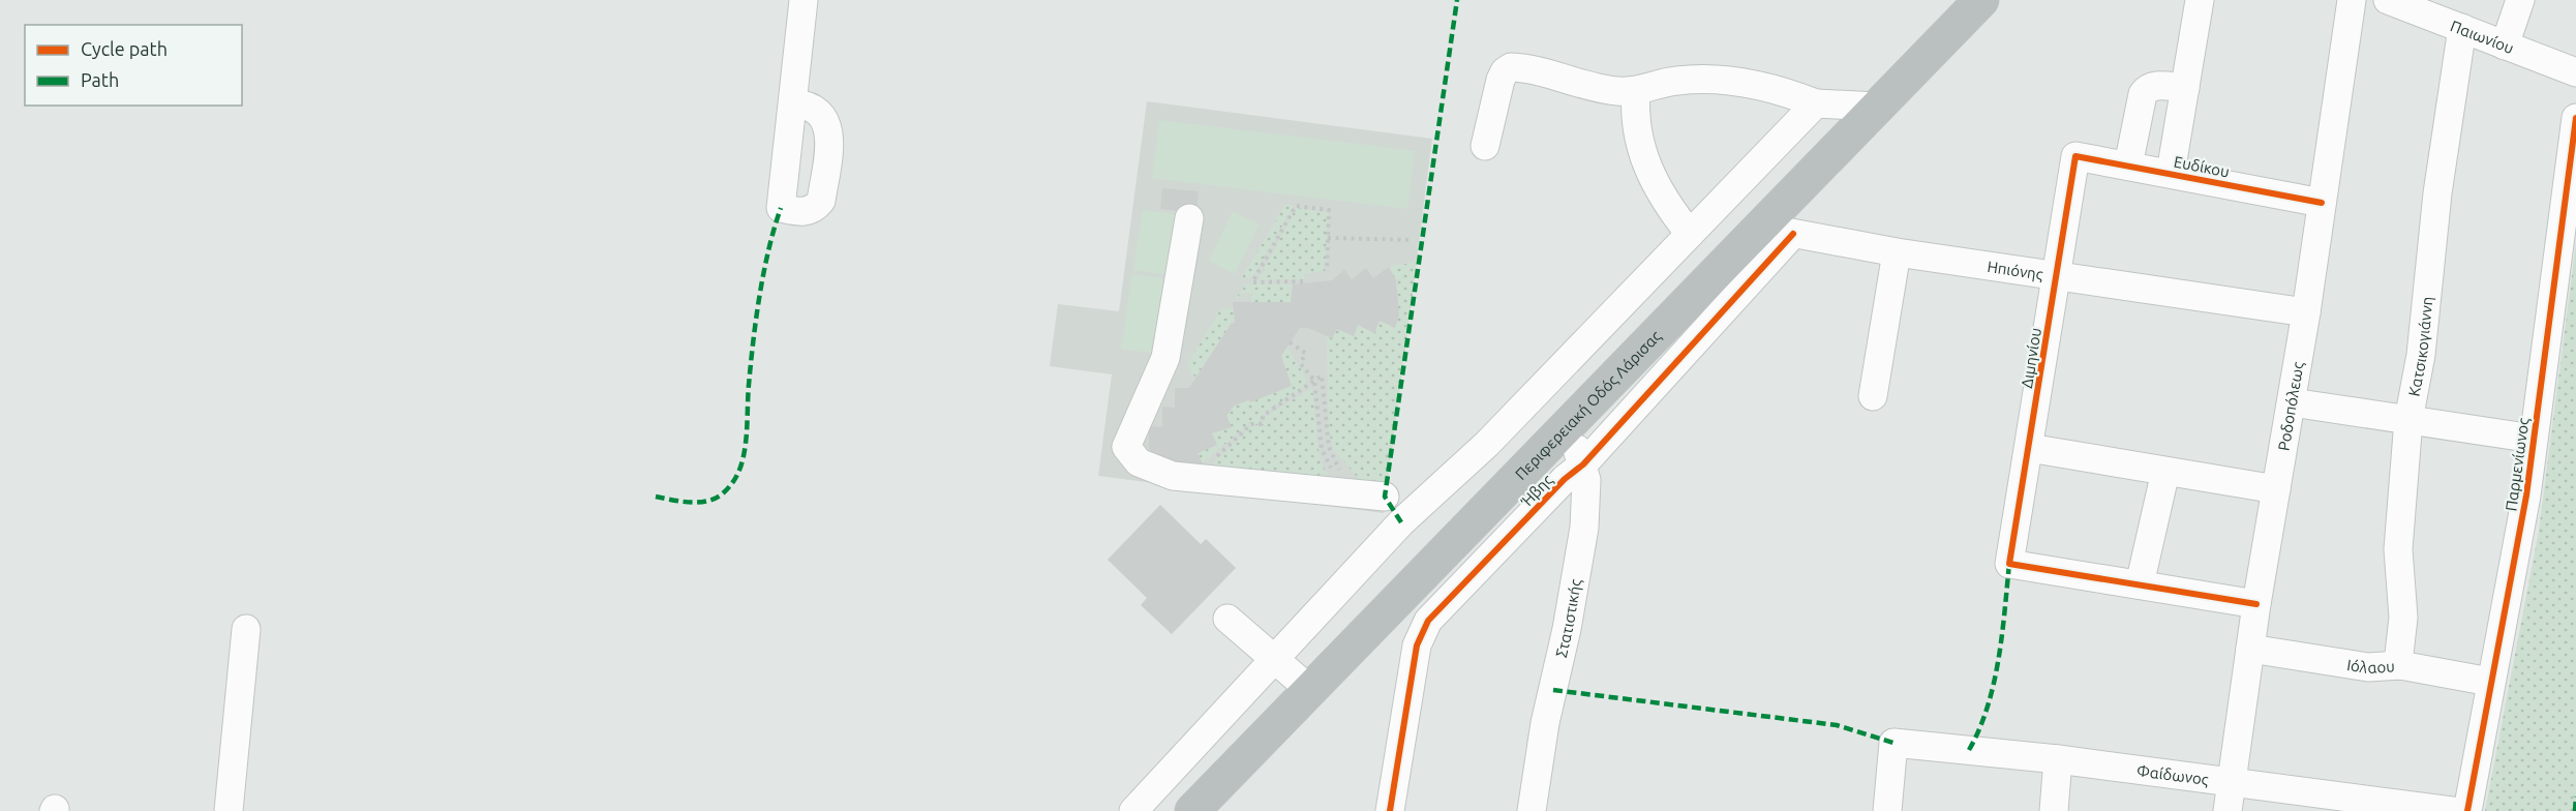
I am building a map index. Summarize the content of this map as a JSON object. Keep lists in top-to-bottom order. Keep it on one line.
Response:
{"streets":{"highway":["Περιφερειακή Οδός Λάρισας"],"street":["Παιωνίου","Ευδίκου","Ηπιόνης","Κατσικογιάννη","Διμηνίου","Ροδοπόλεως","Παρμενίωνος","Ήβης","Στατιστικής","Ιόλαου","Φαίδωνος"]},"crossings":[["Παιωνίου","Κατσικογιάννη"],["Ευδίκου","Διμηνίου"],["Ευδίκου","Ροδοπόλεως"],["Ηπιόνης","Διμηνίου"],["Ηπιόνης","Περιφερειακή Οδός Λάρισας"],["Ηπιόνης","Ροδοπόλεως"],["Ηπιόνης","Ήβης"],["Κατσικογιάννη","Ιόλαου"],["Περιφερειακή Οδός Λάρισας","Στατιστικής"],["Ροδοπόλεως","Ιόλαου"],["Ροδοπόλεως","Φαίδωνος"],["Παρμενίωνος","Ιόλαου"],["Ήβης","Στατιστικής"]],"legend":["Cycle path","Path"]}
